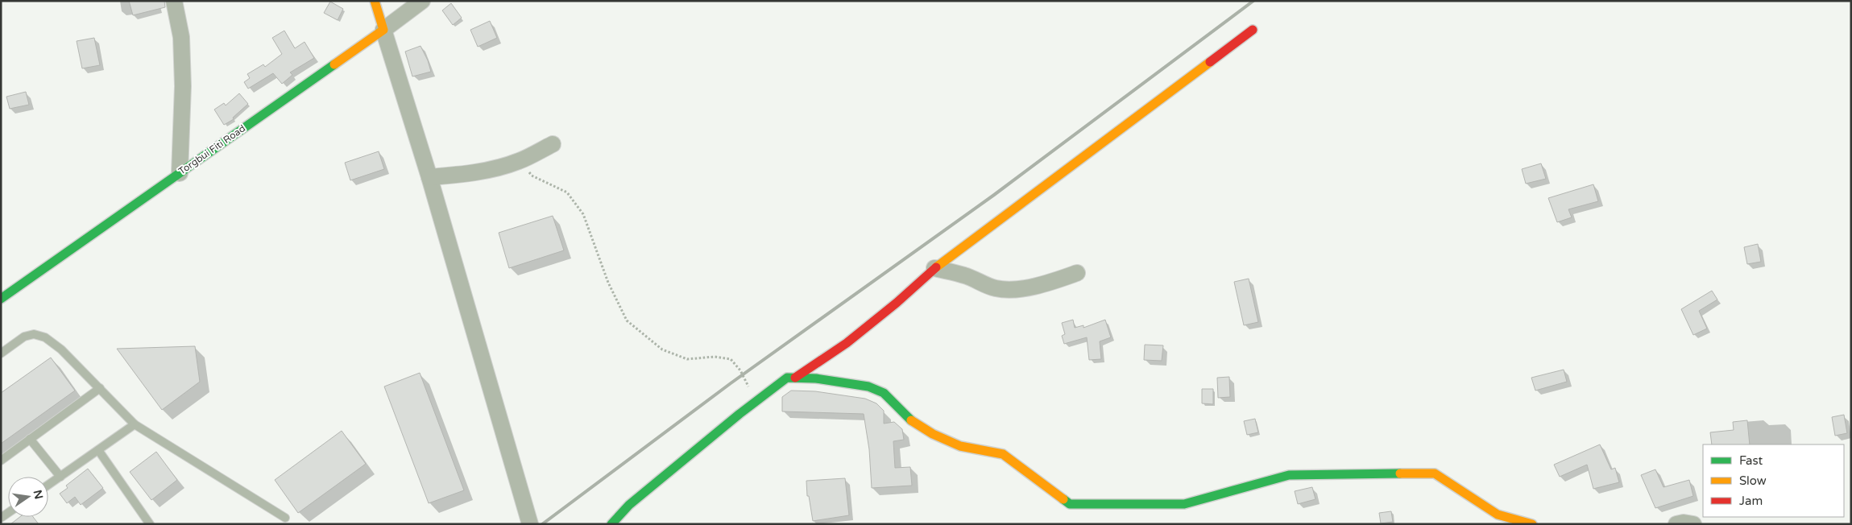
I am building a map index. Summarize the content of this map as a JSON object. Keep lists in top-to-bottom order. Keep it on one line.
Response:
{"streets":{"street":["Torgbui Fiti Road"]},"legend":["Fast","Slow","Jam"],"north":"right"}
